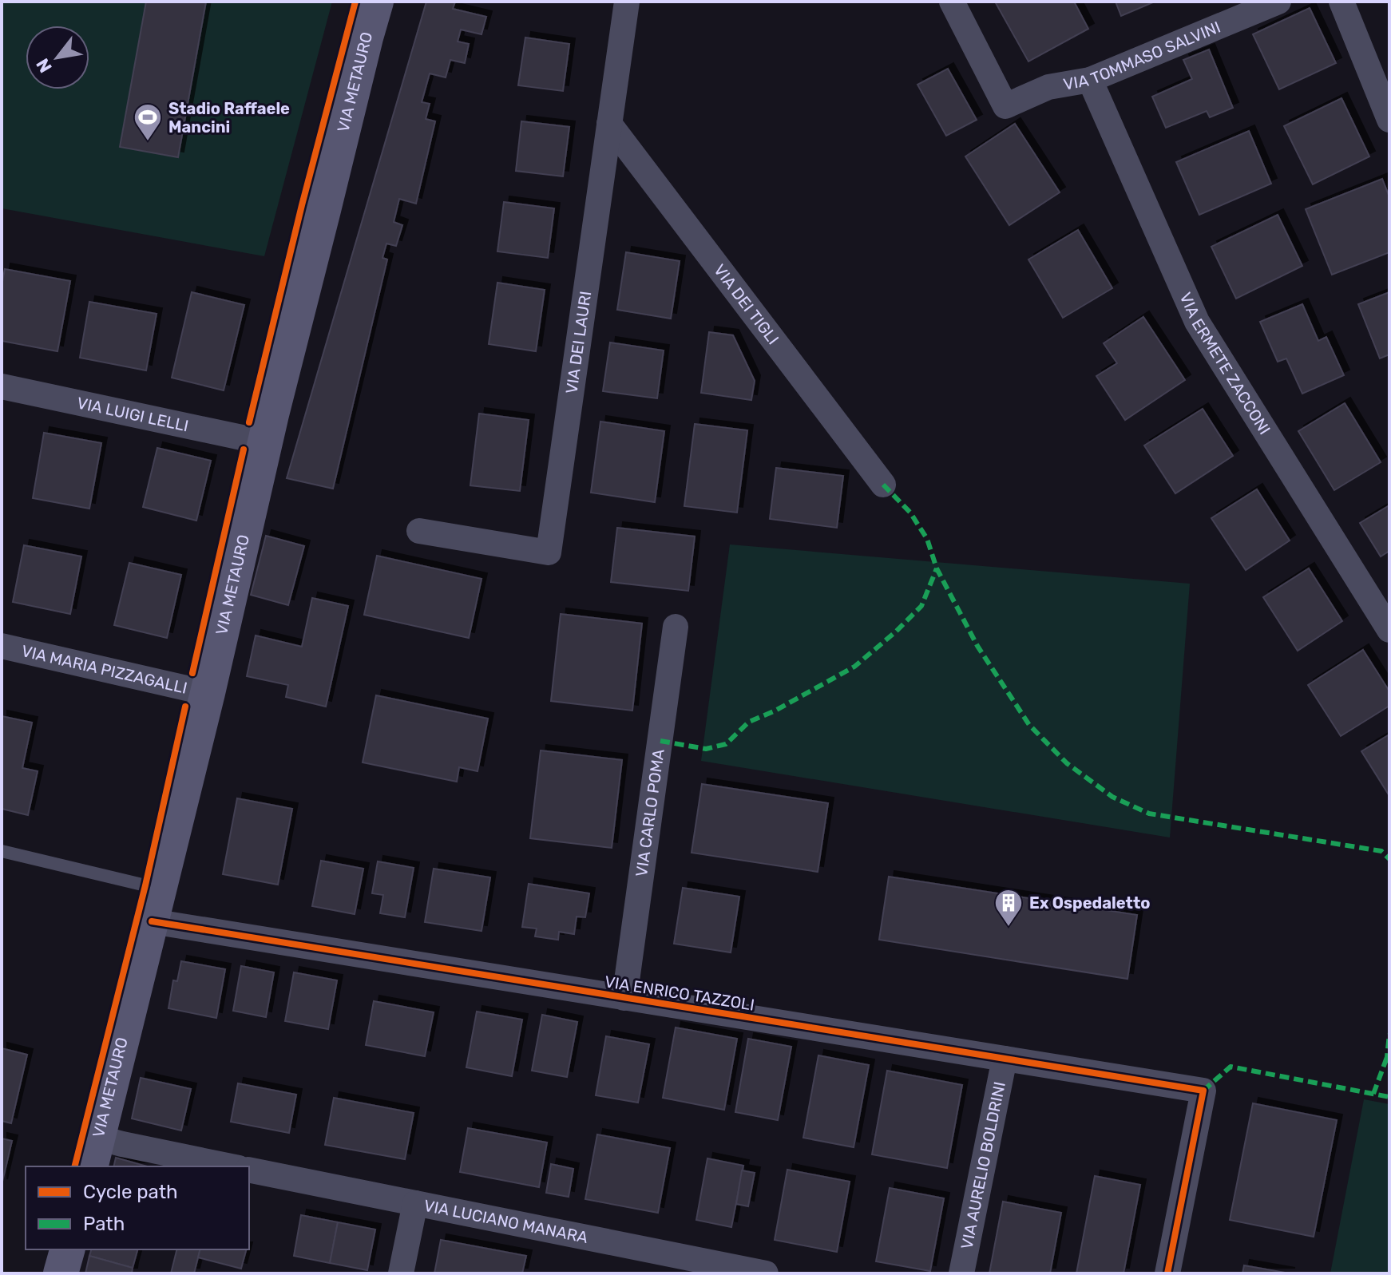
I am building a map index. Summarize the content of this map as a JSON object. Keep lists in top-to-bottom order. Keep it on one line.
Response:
{"streets":{"street":["VIA TOMMASO SALVINI","VIA METAURO","VIA DEI TIGLI","VIA DEI LAURI","VIA ERMETE ZACCONI","VIA LUIGI LELLI","VIA MARIA PIZZAGALLI","VIA CARLO POMA","VIA ENRICO TAZZOLI","VIA AURELIO BOLDRINI","VIA LUCIANO MANARA"]},"crossings":[["VIA TOMMASO SALVINI","VIA ERMETE ZACCONI"],["VIA METAURO","VIA LUIGI LELLI"],["VIA METAURO","VIA MARIA PIZZAGALLI"],["VIA METAURO","VIA ENRICO TAZZOLI"],["VIA DEI TIGLI","VIA DEI LAURI"],["VIA CARLO POMA","VIA ENRICO TAZZOLI"],["VIA ENRICO TAZZOLI","VIA AURELIO BOLDRINI"]],"places":{"sports":["Stadio Raffaele Mancini"],"building":["Ex Ospedaletto"]},"legend":["Cycle path","Path"],"north":"bottom left"}
